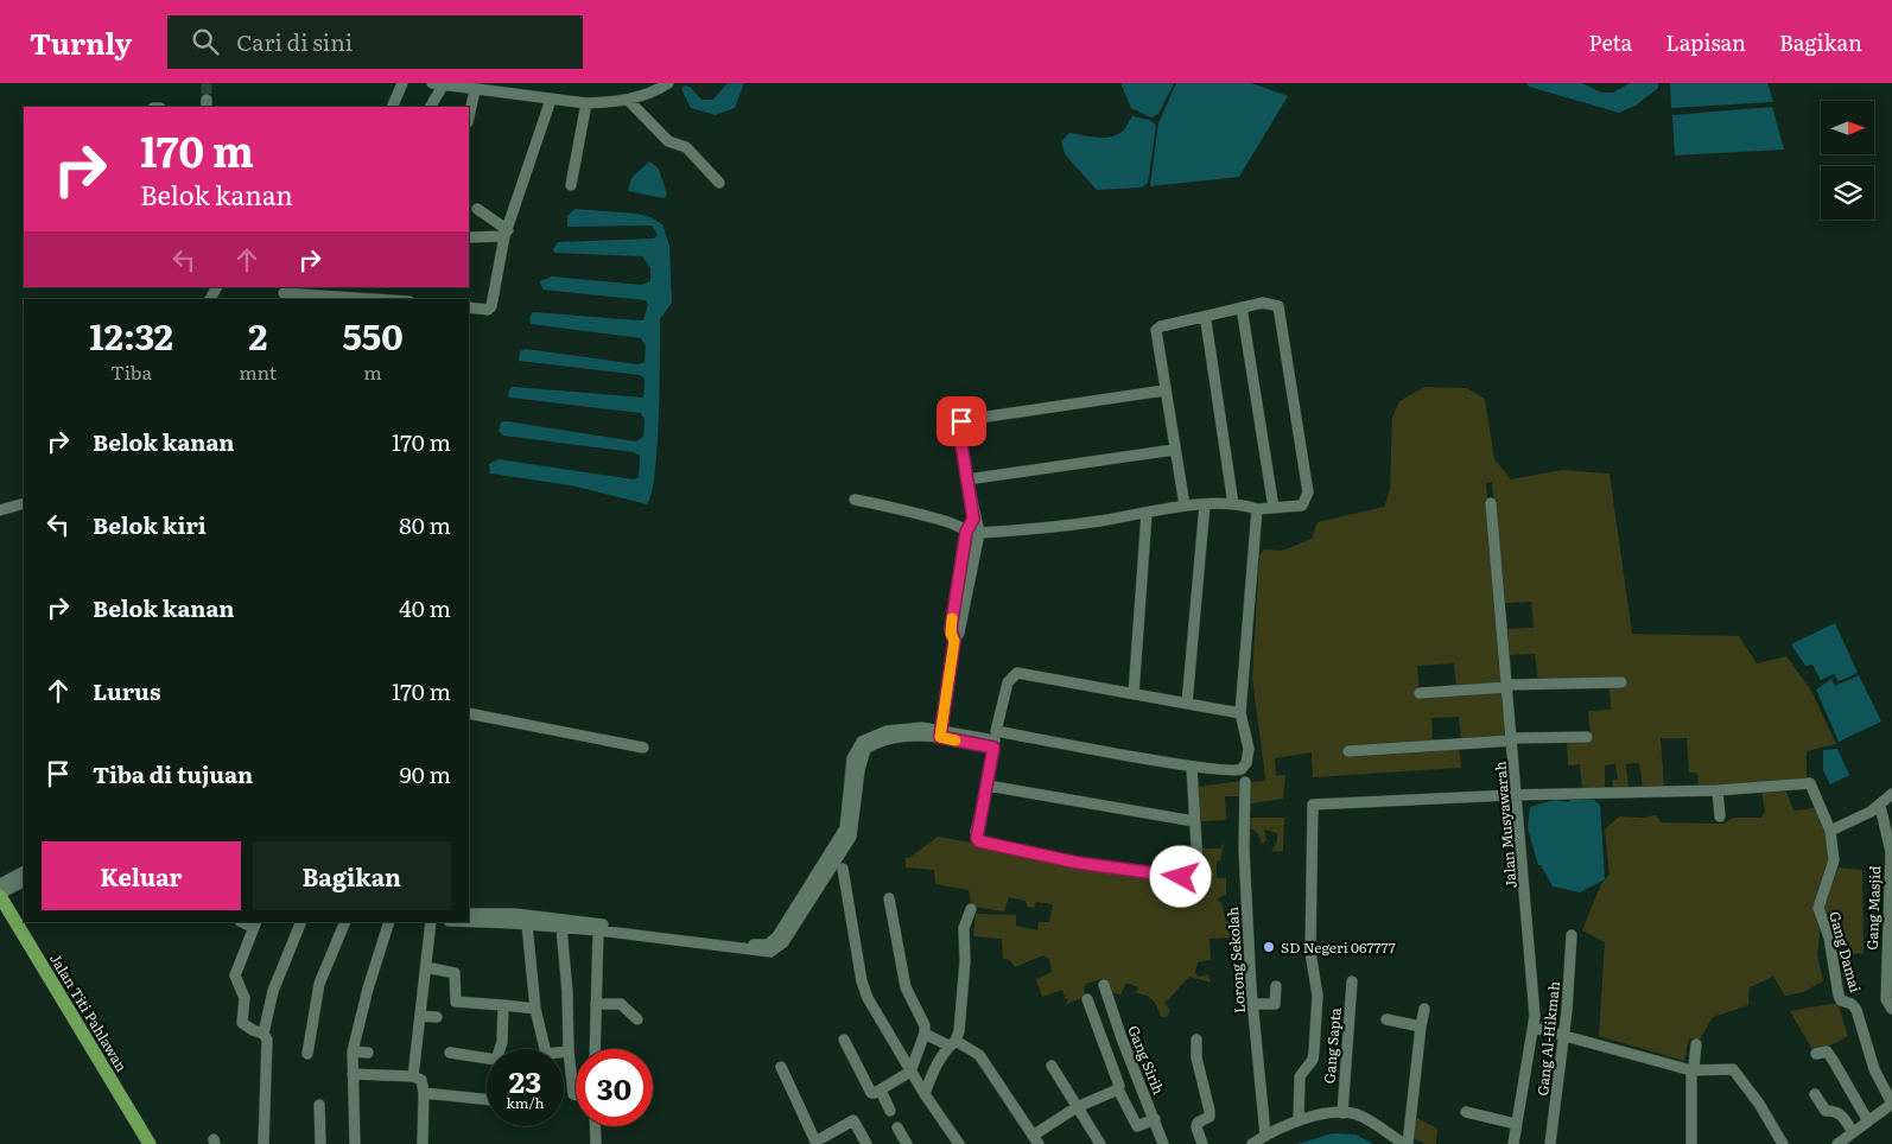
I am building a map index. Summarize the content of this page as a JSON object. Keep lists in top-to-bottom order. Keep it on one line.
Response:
{"streets":{"main road":["Jalan Titi Pahlawan"],"street":["Jalan Musyawarah","Gang Masjid","Gang Damai","Lorong Sekolah","Gang Al-Hikmah","Gang Sapta","Gang Sirih"]},"places":["SD Negeri 067777"],"north":"right","page":{"header":"Turnly","search":"Cari di sini","nav":["Peta","Lapisan","Bagikan"],"turn":["170 m","Belok kanan"],"eta":["12:32","Tiba","2","mnt","550","m"],"list":[{"name":"Belok kanan","value":"170 m"},{"name":"Belok kiri","value":"80 m"},{"name":"Belok kanan","value":"40 m"},{"name":"Lurus","value":"170 m"},{"name":"Tiba di tujuan","value":"90 m"}],"buttons":["Keluar","Bagikan"],"speed":"23 km/h","limit":"30"}}
